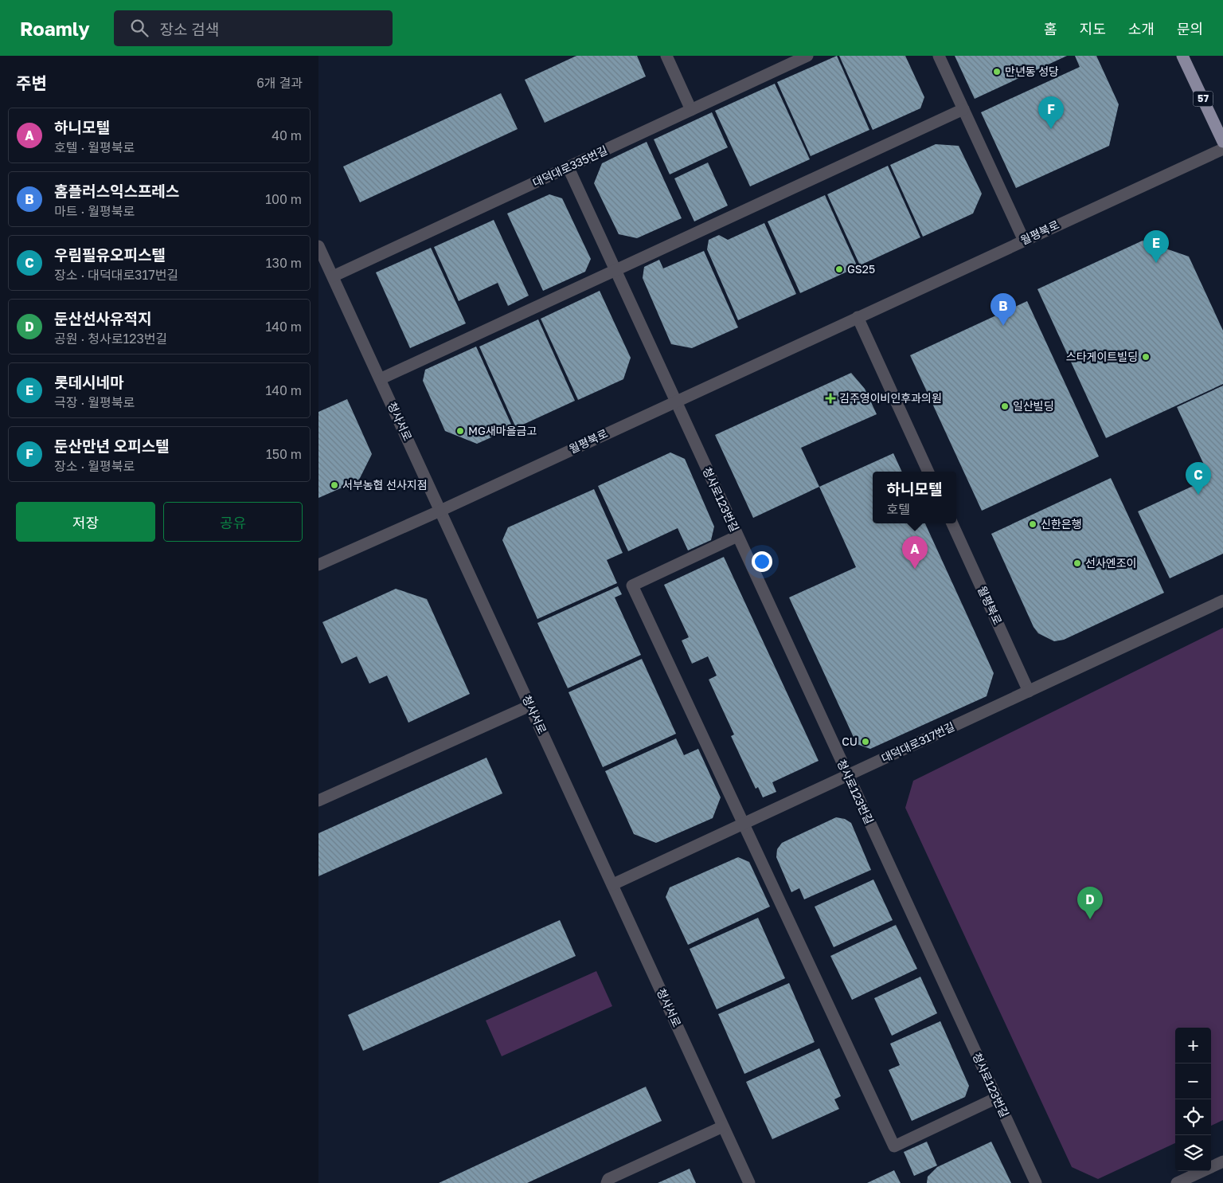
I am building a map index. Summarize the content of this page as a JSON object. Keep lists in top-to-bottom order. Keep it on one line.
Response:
{"streets":{"main road":["57"],"street":["대덕대로335번길","월평북로","청사서로","청사로123번길","대덕대로317번길"]},"crossings":[["대덕대로335번길","청사서로"],["대덕대로335번길","청사로123번길"],["월평북로","청사서로"],["월평북로","청사로123번길"],["월평북로","대덕대로317번길"],["청사서로","대덕대로317번길"],["청사로123번길","대덕대로317번길"]],"places":{"other":["만년동 성당","GS25","스타게이트빌딩","일산빌딩","MG새마을금고","서부농협 선사지점","신한은행","선사엔조이","CU"],"health":["김주영이비인후과의원"]},"page":{"header":"Roamly","search":"장소 검색","nav":["홈","지도","소개","문의"],"heading":["주변","6개 결과"],"pins":["F","E","B","C","A","D"],"list":[{"mark":"A","name":"하니모텔","note":"호텔 · 월평북로","value":"40 m"},{"mark":"B","name":"홈플러스익스프레스","note":"마트 · 월평북로","value":"100 m"},{"mark":"C","name":"우림필유오피스텔","note":"장소 · 대덕대로317번길","value":"130 m"},{"mark":"D","name":"둔산선사유적지","note":"공원 · 청사로123번길","value":"140 m"},{"mark":"E","name":"롯데시네마","note":"극장 · 월평북로","value":"140 m"},{"mark":"F","name":"둔산만년 오피스텔","note":"장소 · 월평북로","value":"150 m"}],"popup":["하니모텔","호텔"],"buttons":["저장","공유"],"map_buttons":["+","−"]}}
